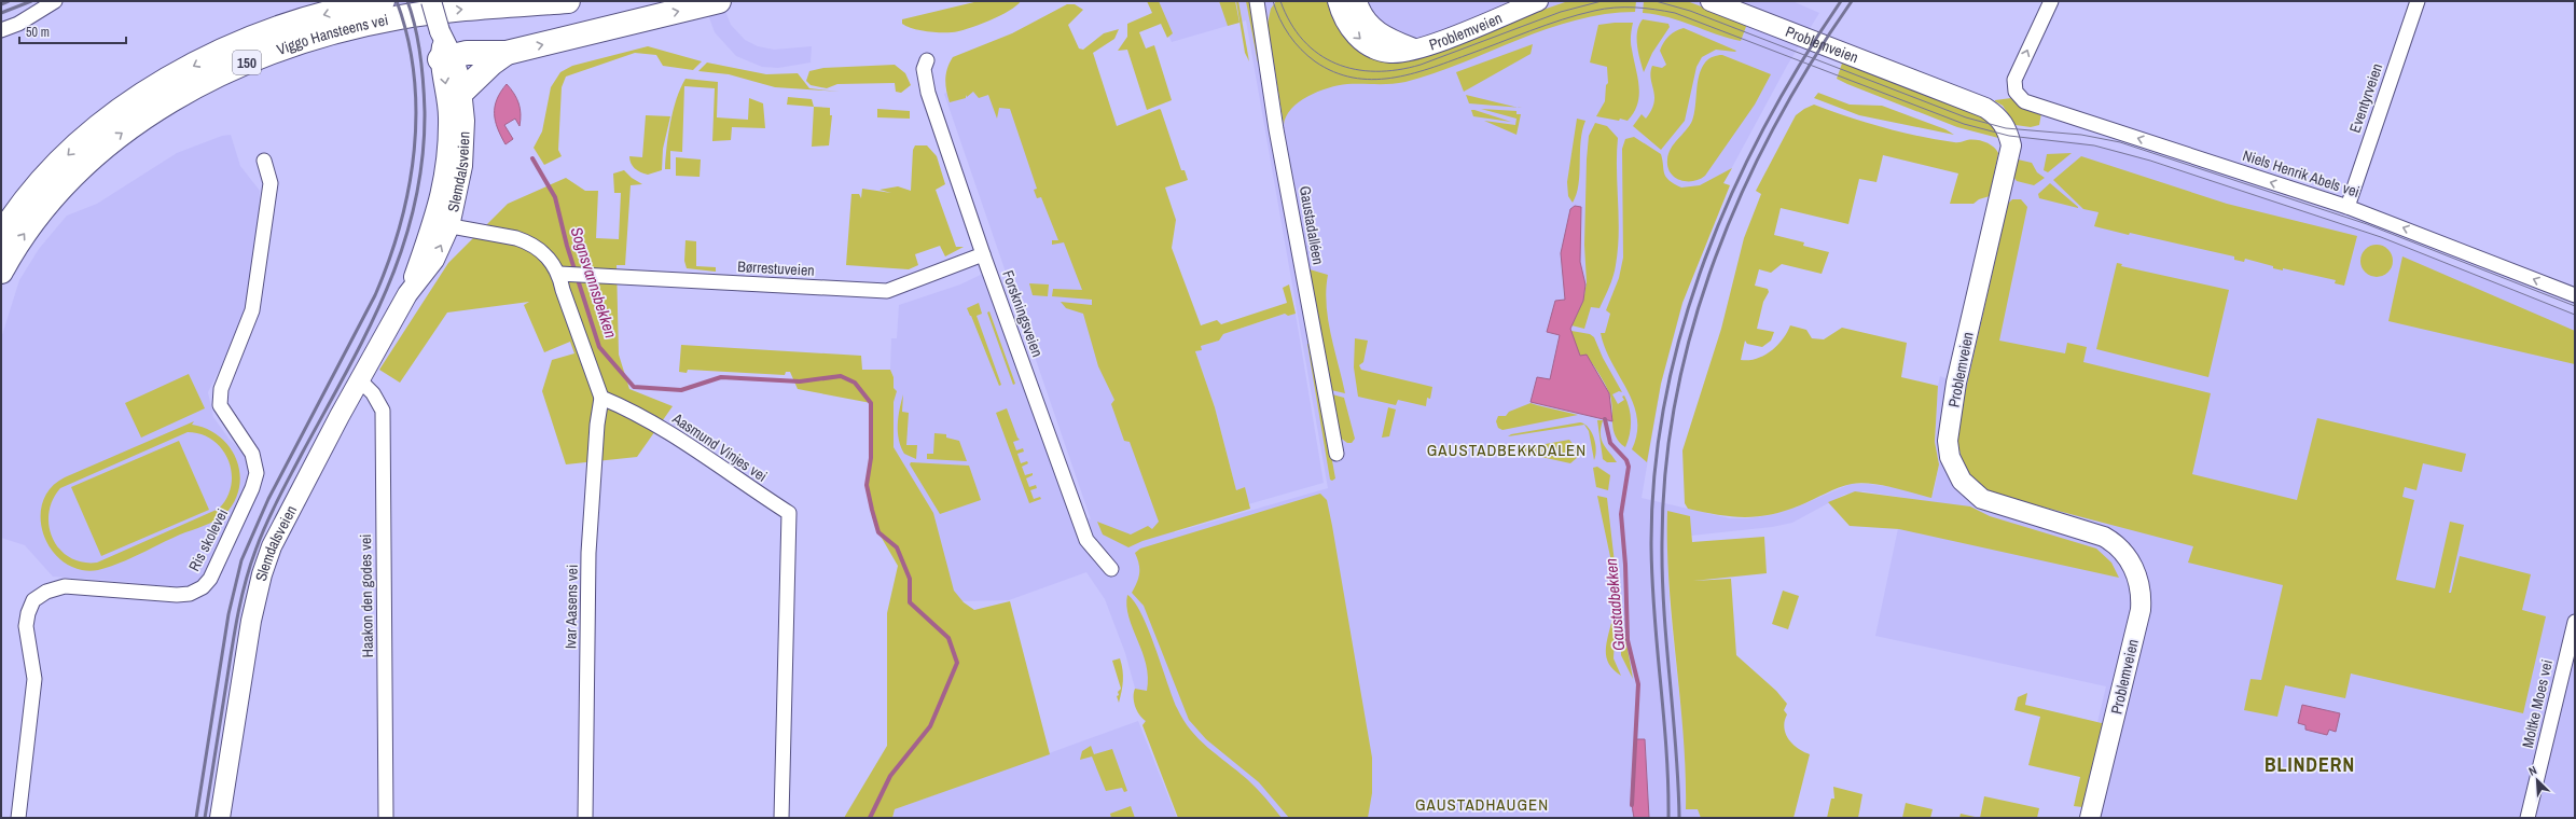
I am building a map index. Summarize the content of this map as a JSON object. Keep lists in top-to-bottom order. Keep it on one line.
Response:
{"streets":{"highway":["Viggo Hansteens vei","150"],"street":["Problemveien","Eventyrveien","Slemdalsveien","Niels Henrik Abels vei","Gaustadalléen","Børrestuveien","Forskningsveien","Aasmund Vinjes vei","Ris skolevei","Haakon den godes vei","Ivar Aasens vei","Moltke Moes vei"]},"crossings":[["Eventyrveien","Niels Henrik Abels vei"],["Slemdalsveien","Haakon den godes vei"],["Børrestuveien","Forskningsveien"],["Aasmund Vinjes vei","Ivar Aasens vei"]],"one_way":["Niels Henrik Abels vei"],"districts":["GAUSTADBEKKDALEN","BLINDERN","GAUSTADHAUGEN"],"water":["Sognsvannsbekken","Gaustadbekken"],"scale_bar":"50 m","north":"top left"}
